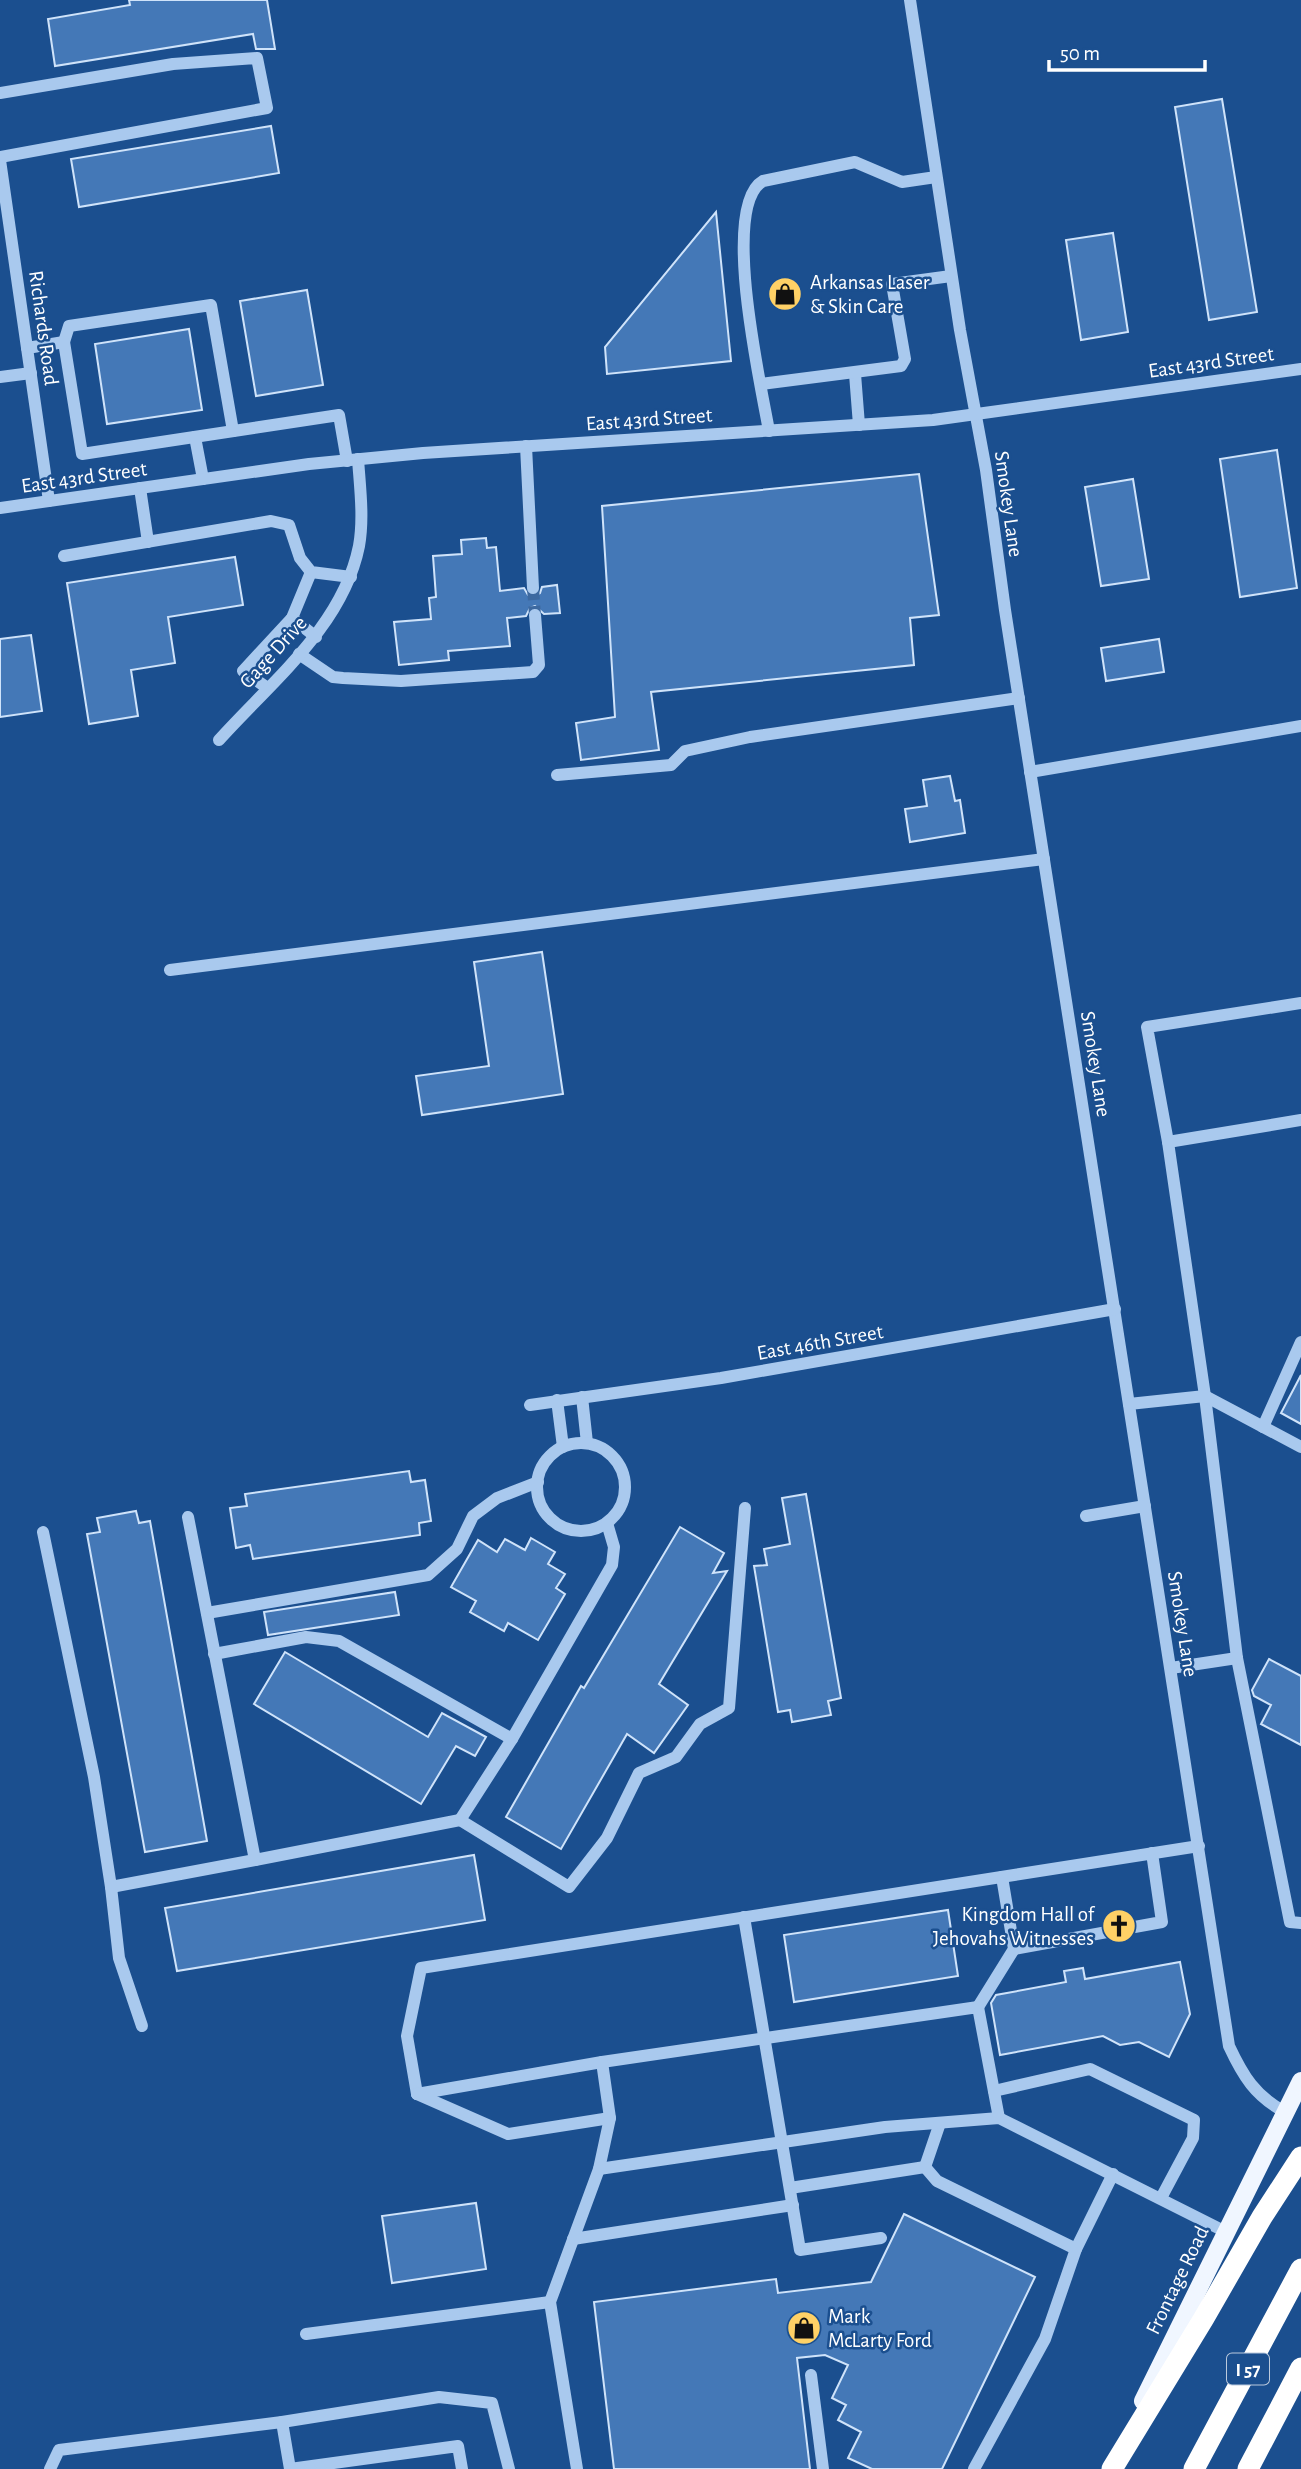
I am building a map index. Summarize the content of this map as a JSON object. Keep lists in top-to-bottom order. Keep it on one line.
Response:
{"streets":{"highway":["I 57"],"main road":["Frontage Road"],"street":["Richards Road","East 43rd Street","Smokey Lane","Gage Drive","East 46th Street"]},"crossings":[["Richards Road","East 43rd Street"],["East 43rd Street","Smokey Lane"],["East 43rd Street","Gage Drive"],["Smokey Lane","East 46th Street"],["Smokey Lane","Frontage Road"]],"places":{"shop":["Arkansas Laser & Skin Care","Mark McLarty Ford"],"church":["Kingdom Hall of Jehovahs Witnesses"]},"scale_bar":"50 m"}
